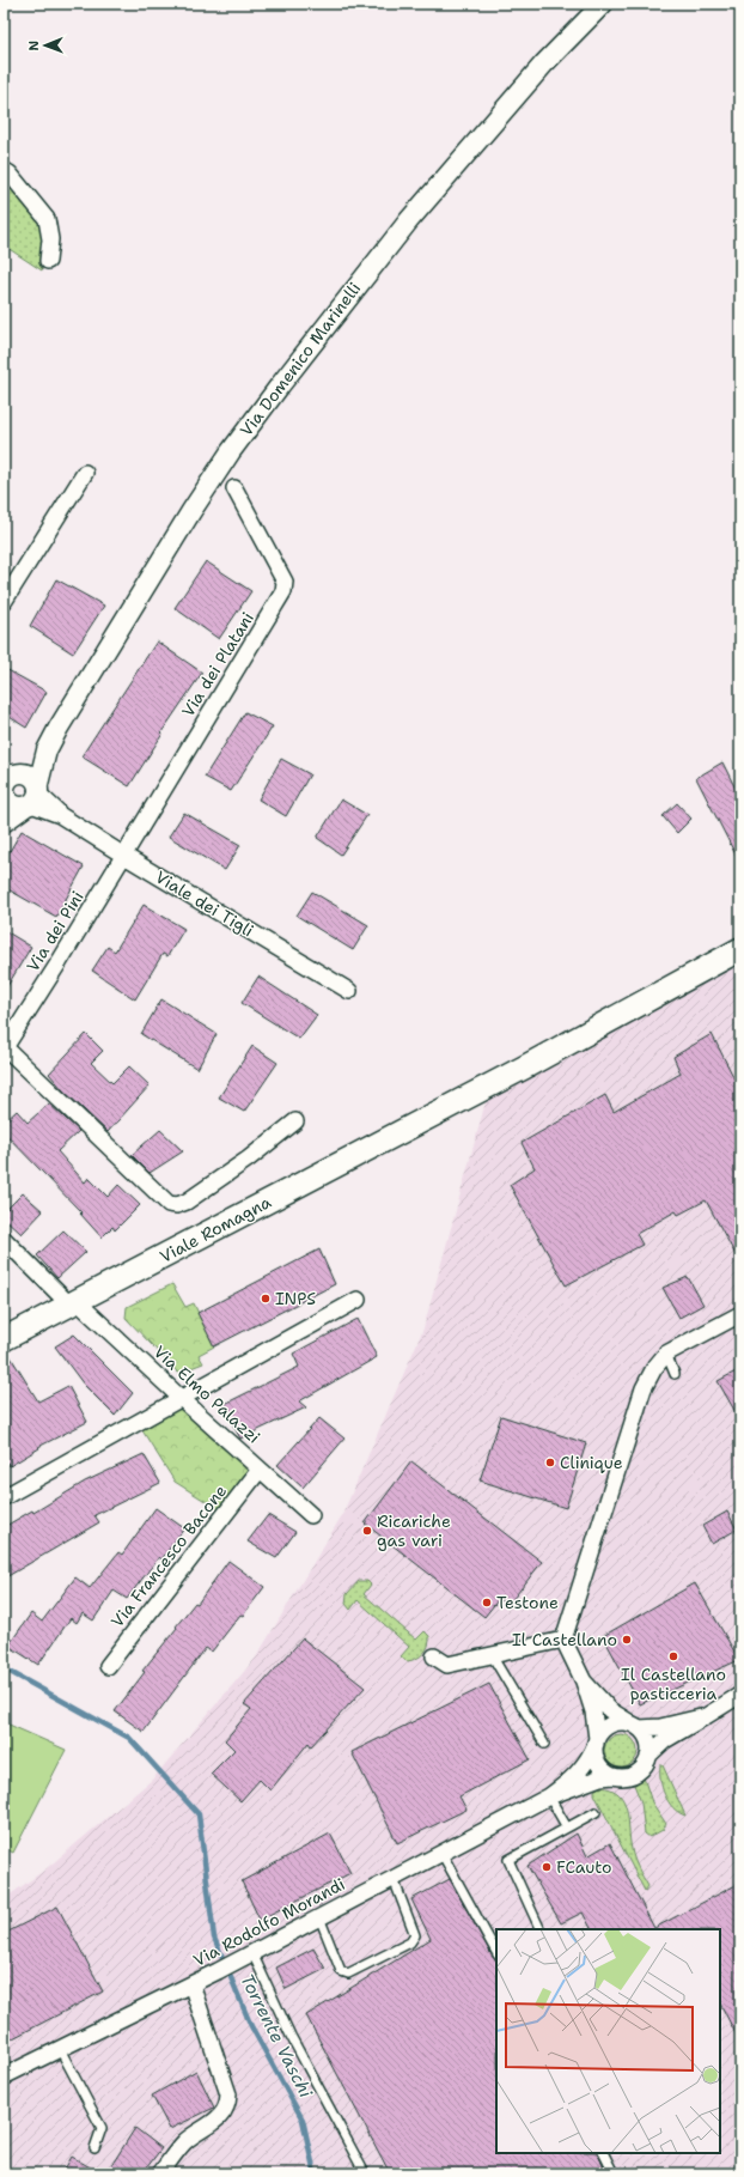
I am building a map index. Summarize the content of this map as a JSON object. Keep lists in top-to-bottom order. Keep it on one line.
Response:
{"streets":{"main road":["Viale Romagna"],"street":["Via Domenico Marinelli","Via dei Platani","Viale dei Tigli","Via dei Pini","Via Elmo Palazzi","Via Francesco Bacone","Via Rodolfo Morandi"]},"crossings":[["Via Domenico Marinelli","Viale dei Tigli"],["Via dei Platani","Viale dei Tigli"],["Via dei Platani","Via dei Pini"],["Viale dei Tigli","Via dei Pini"],["Viale Romagna","Via Elmo Palazzi"],["Via Elmo Palazzi","Via Francesco Bacone"]],"water":["Torrente Vaschi"],"places":["INPS","Clinique","Ricariche gas vari","Testone","Il Castellano","Il Castellano pasticceria","FCauto"],"north":"left"}
